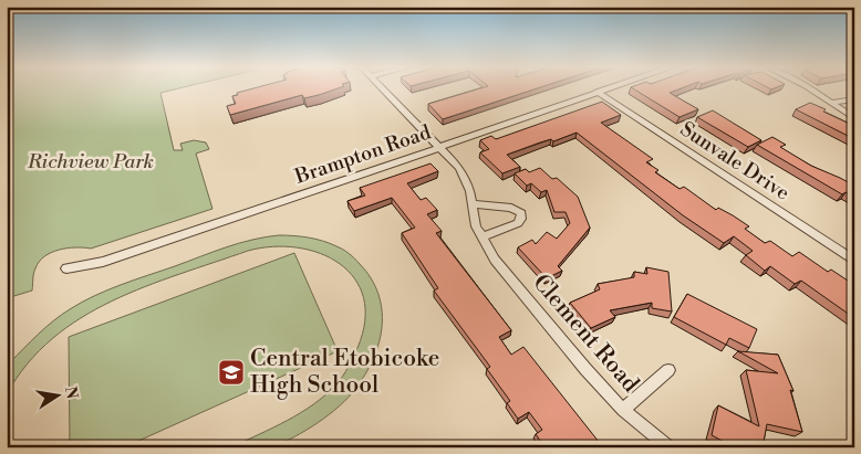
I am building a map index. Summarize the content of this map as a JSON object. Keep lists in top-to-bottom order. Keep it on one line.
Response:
{"streets":{"street":["Brampton Road","Sunvale Drive","Clement Road"]},"crossings":[["Brampton Road","Sunvale Drive"],["Brampton Road","Clement Road"]],"parks":["Richview Park"],"places":{"school or university":["Central Etobicoke High School"]},"north":"right"}
